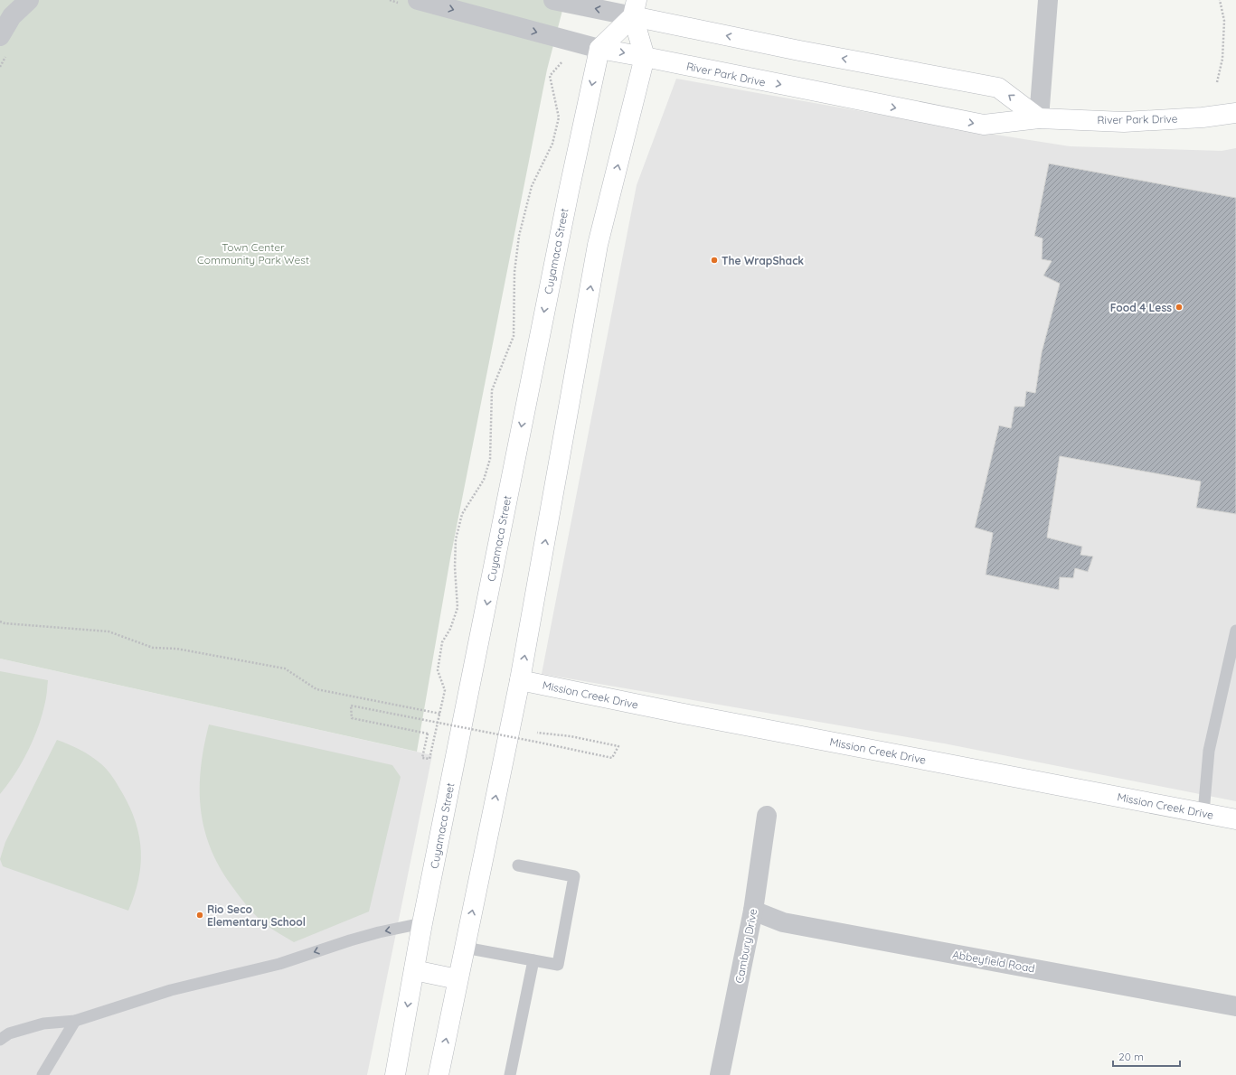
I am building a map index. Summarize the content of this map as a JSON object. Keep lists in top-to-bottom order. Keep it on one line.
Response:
{"streets":{"main road":["River Park Drive","Cuyamaca Street","Mission Creek Drive"],"street":["Cambury Drive","Abbeyfield Road"]},"crossings":[["River Park Drive","Cuyamaca Street"],["Cambury Drive","Abbeyfield Road"]],"one_way":["River Park Drive"],"parks":["Town Center Community Park West"],"places":["The WrapShack","Food 4 Less","Rio Seco Elementary School"],"scale_bar":"20 m"}
